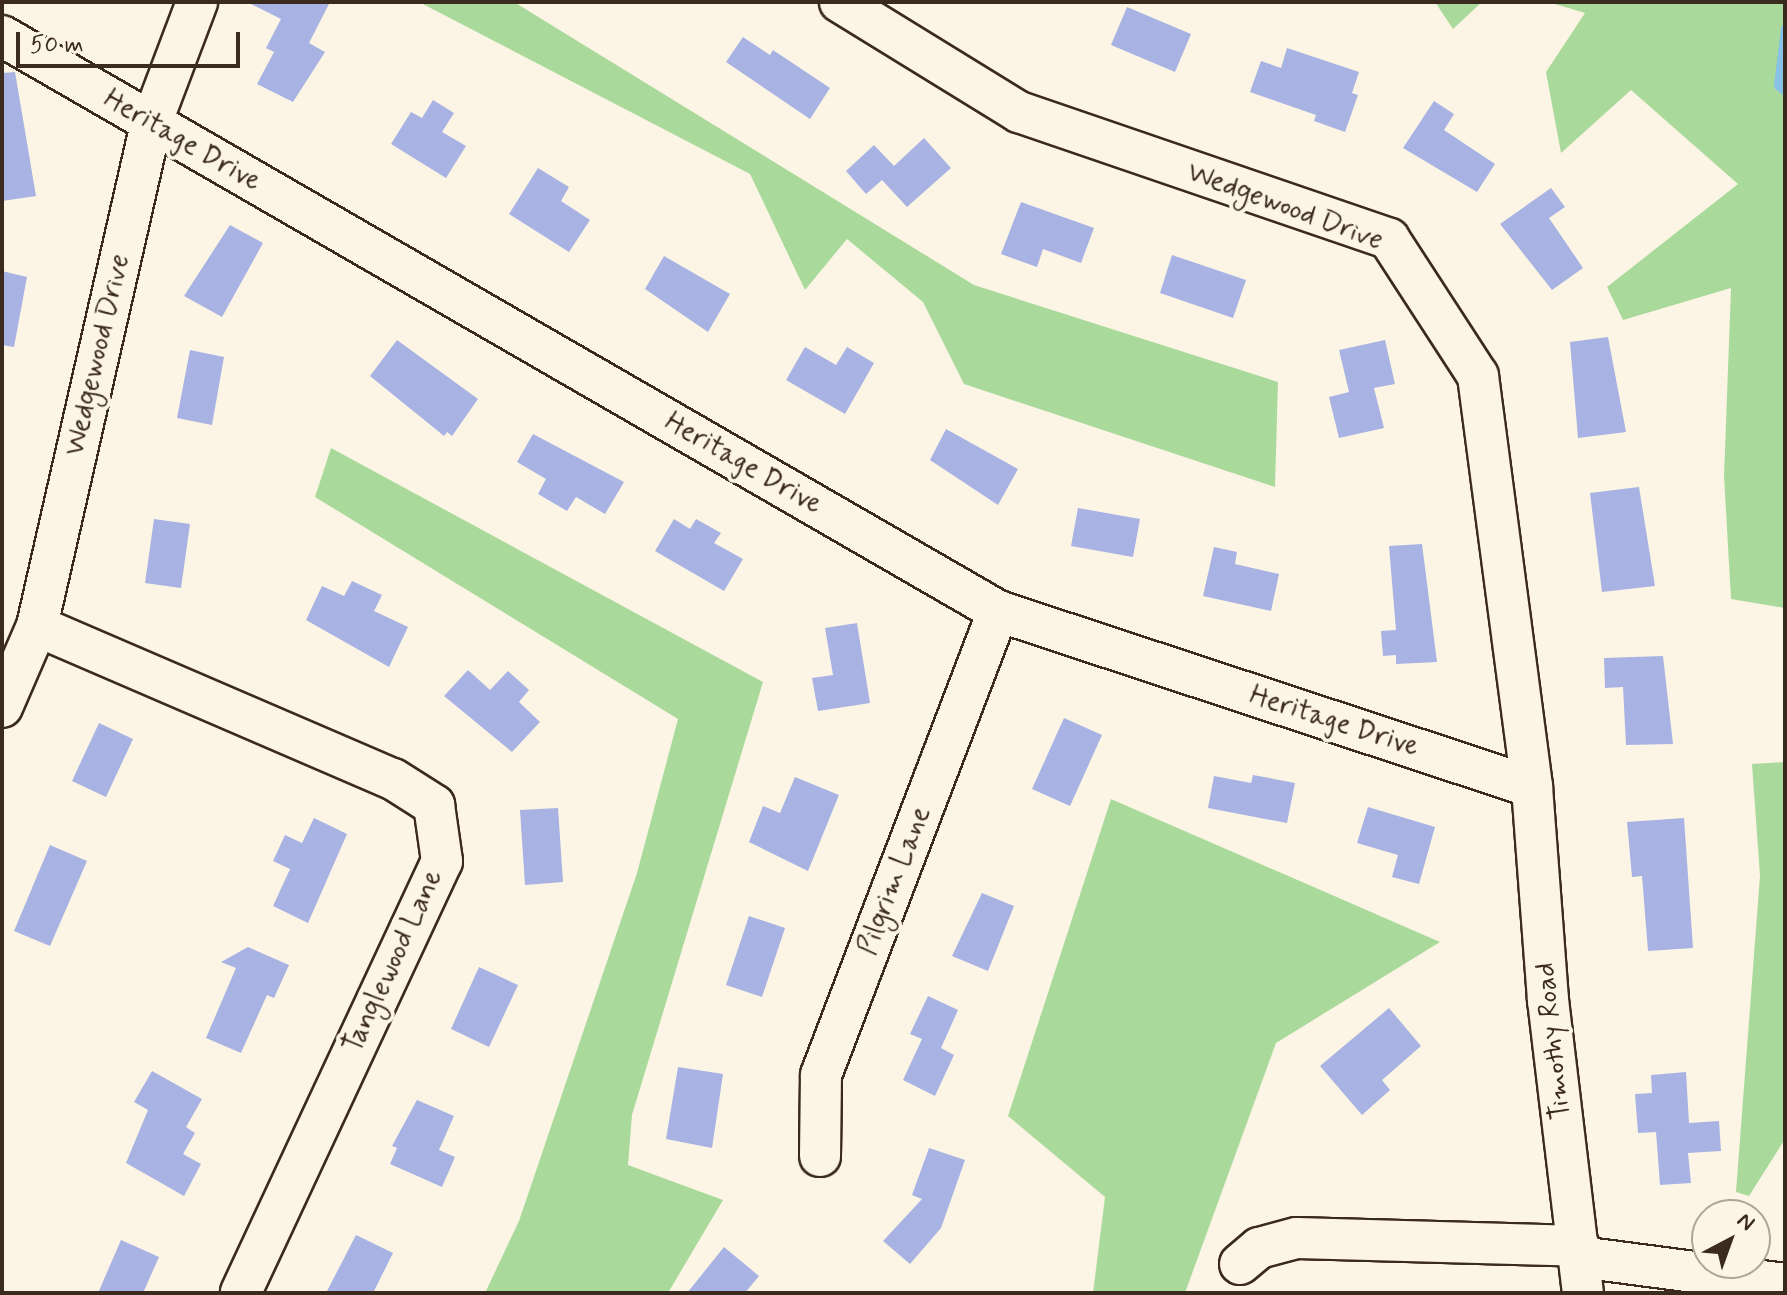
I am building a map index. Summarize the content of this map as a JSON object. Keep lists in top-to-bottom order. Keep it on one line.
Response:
{"streets":{"street":["Heritage Drive","Wedgewood Drive","Pilgrim Lane","Tanglewood Lane","Timothy Road"]},"crossings":[["Heritage Drive","Wedgewood Drive"],["Heritage Drive","Pilgrim Lane"],["Heritage Drive","Timothy Road"],["Wedgewood Drive","Tanglewood Lane"],["Wedgewood Drive","Timothy Road"]],"scale_bar":"50 m","north":"top right"}
